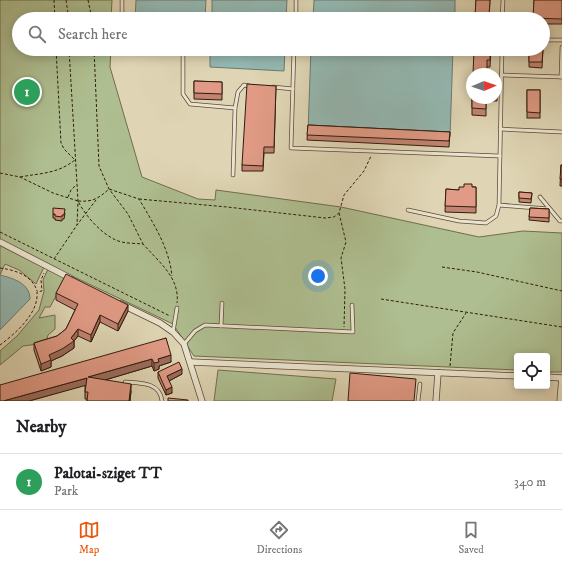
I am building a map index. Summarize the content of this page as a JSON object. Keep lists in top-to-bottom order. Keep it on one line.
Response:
{"north":"right","page":{"search":"Search here","pins":"1","heading":"Nearby","list":[{"mark":"1","name":"Palotai-sziget TT","note":"Park","value":"340 m"}],"nav":["Map","Directions","Saved"]}}
